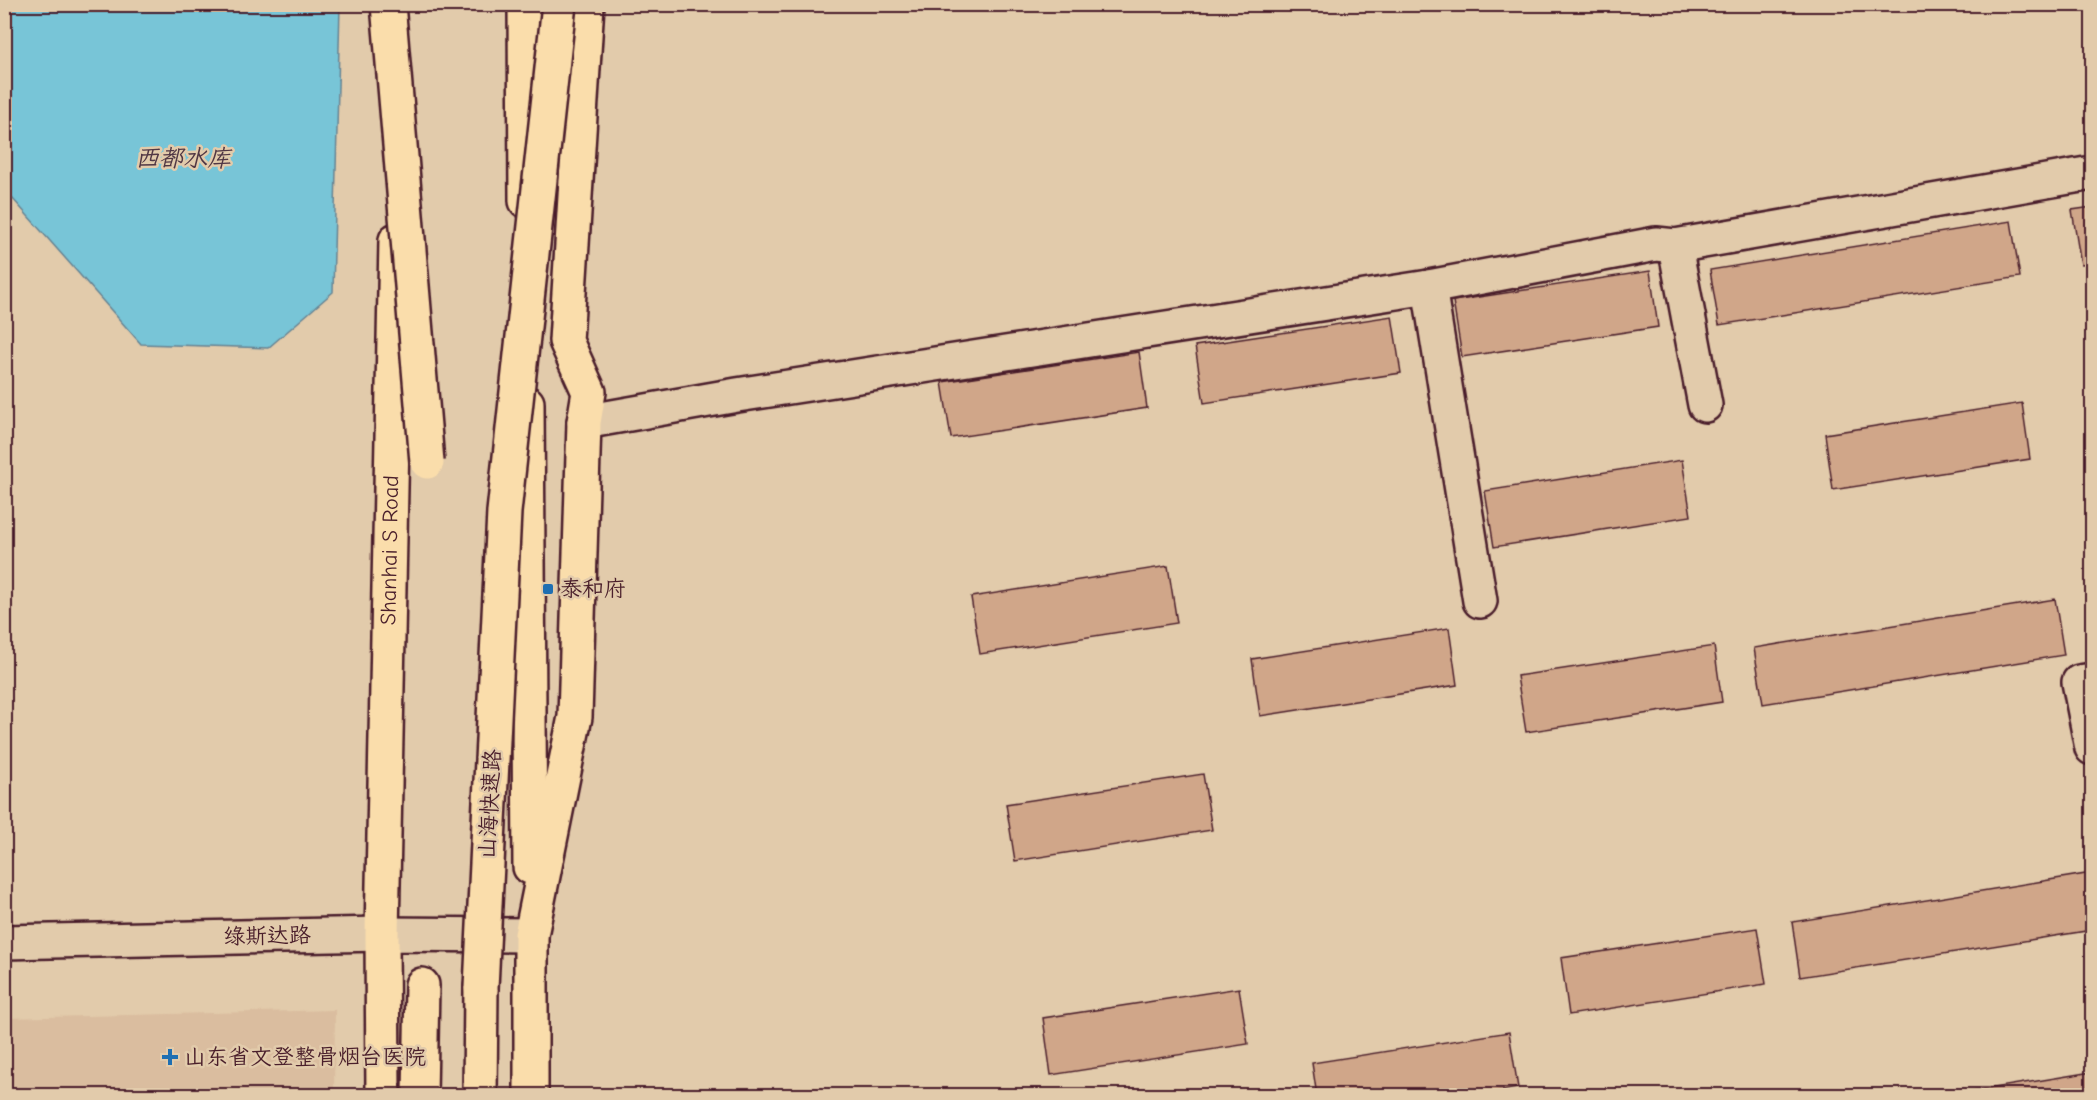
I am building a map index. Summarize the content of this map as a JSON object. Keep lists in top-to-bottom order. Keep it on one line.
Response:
{"streets":{"main road":["Shanhai S Road","山海快速路"],"street":["绿斯达路"]},"crossings":[["Shanhai S Road","绿斯达路"]],"water":["西都水库"],"places":{"transit":["泰和府"],"health":["山东省文登整骨烟台医院"]}}
